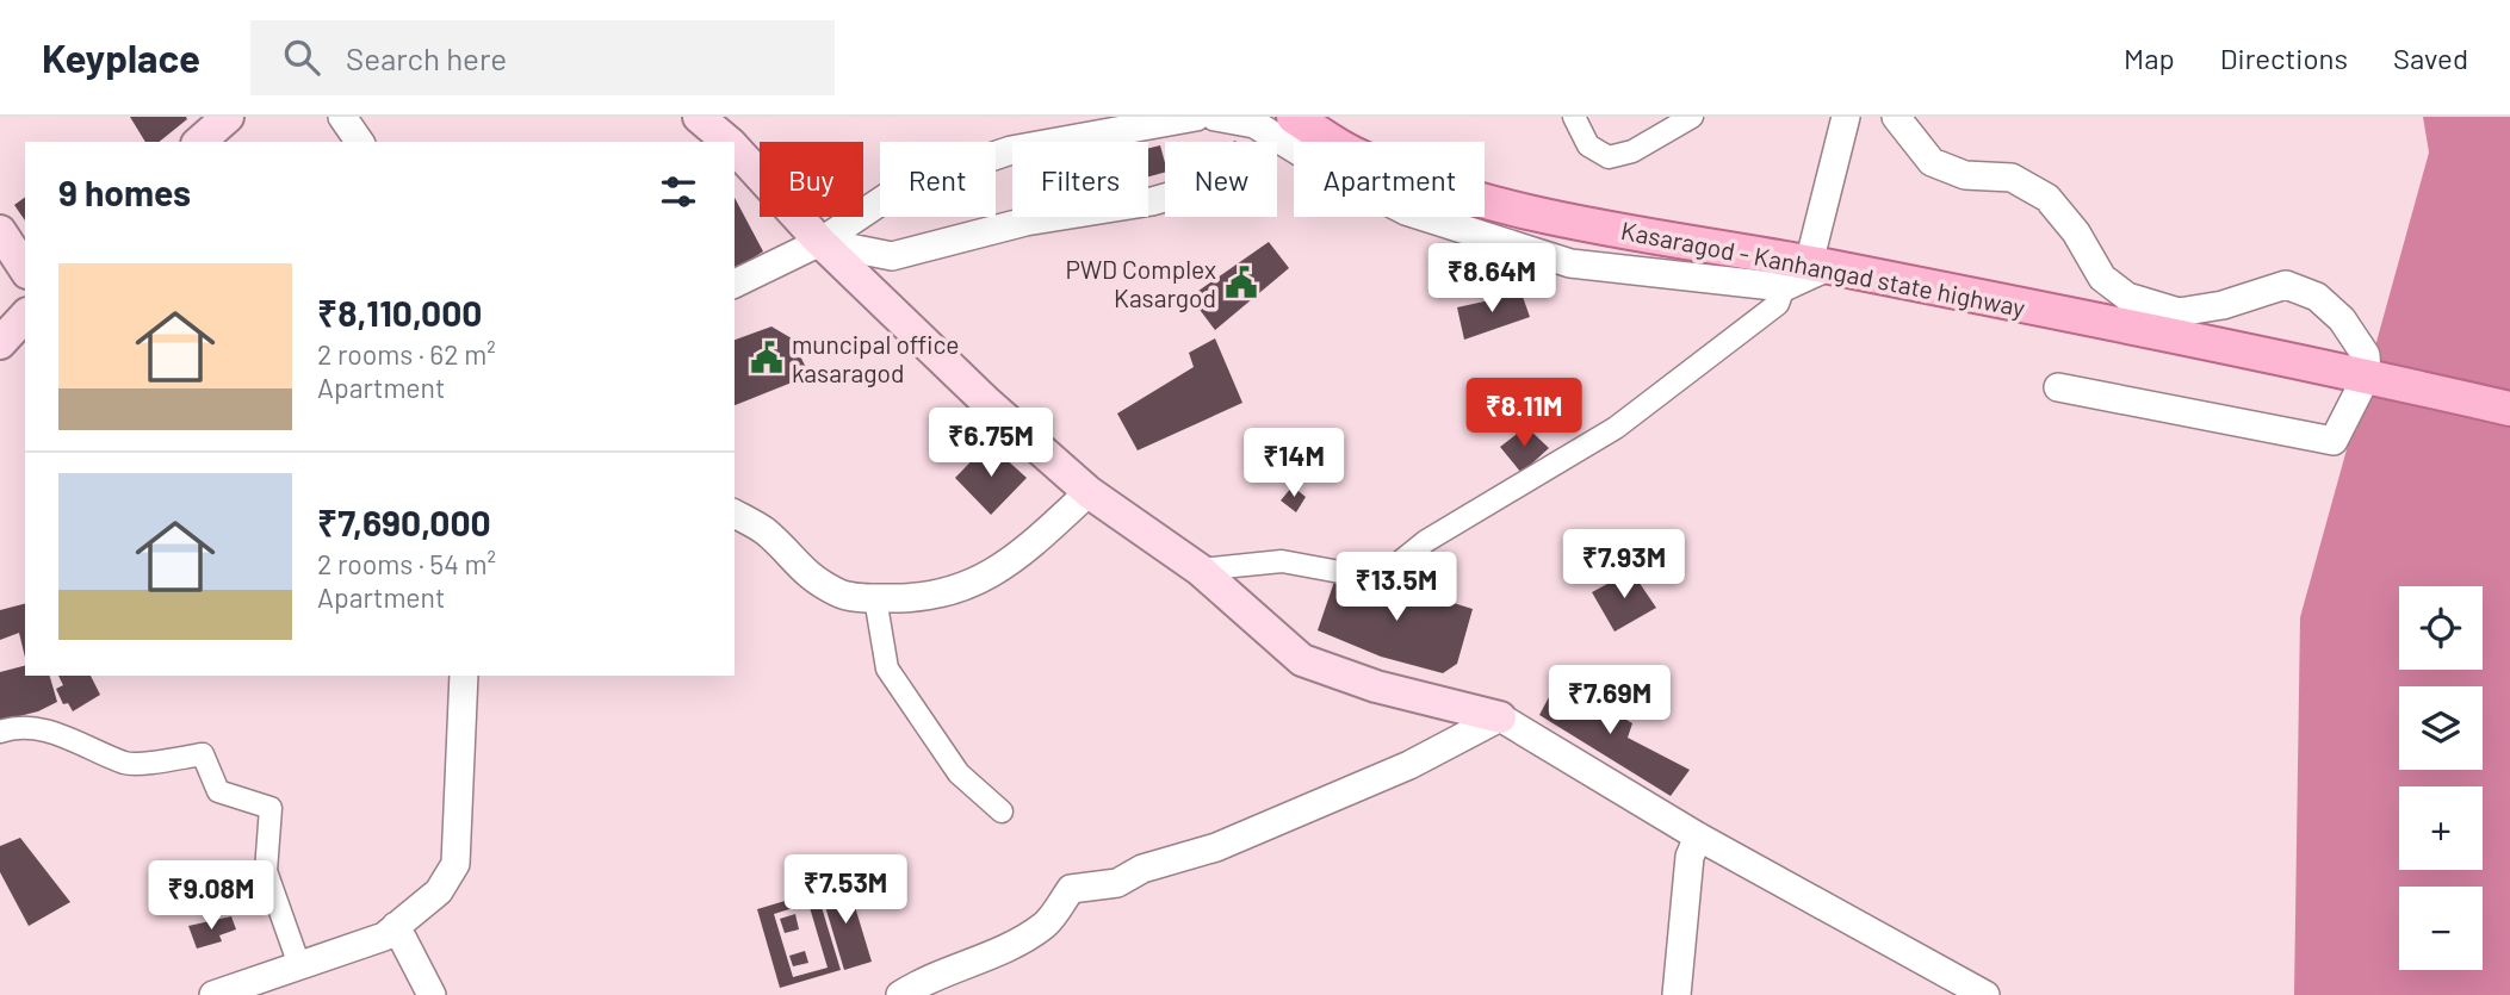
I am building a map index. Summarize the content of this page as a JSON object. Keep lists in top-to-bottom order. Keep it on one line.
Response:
{"streets":{"main road":["Kasaragod - Kanhangad state highway"]},"places":{"public building":["PWD Complex Kasargod","muncipal office kasaragod"]},"page":{"header":"Keyplace","search":"Search here","nav":["Map","Directions","Saved"],"chip":["Buy","Rent","Filters","New","Apartment"],"heading":"9 homes","list":[{"name":"₹8,110,000","note":"2 rooms · 62 m² · Apartment"},{"name":"₹7,690,000","note":"2 rooms · 54 m² · Apartment"}],"price":["₹8.64M","₹8.11M","₹6.75M","₹14M","₹7.93M","₹13.5M","₹7.69M","₹7.53M","₹9.08M"],"map_buttons":["+","−"]}}
